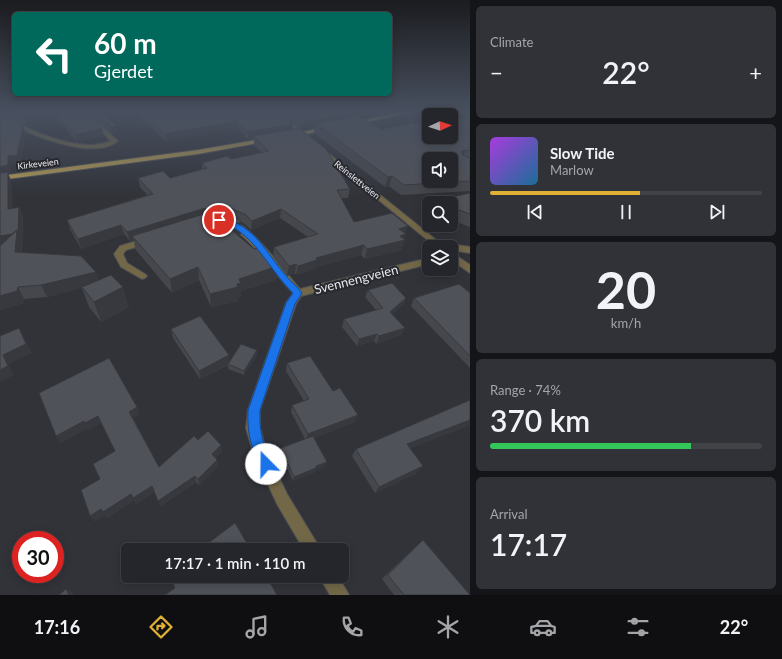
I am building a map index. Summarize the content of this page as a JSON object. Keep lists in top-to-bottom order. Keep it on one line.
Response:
{"streets":{"main road":["Kirkeveien"],"street":["Reinslettveien","Svennengveien"]},"north":"right","page":{"tile":["Climate",["20","km/h"],["Range · 74%","370 km"],["Arrival","17:17"]],"turn":["60 m","Gjerdet"],"heat":["−","22°","+"],"song":["Slow Tide","Marlow"],"limit":"30","trip":"17:17 · 1 min · 110 m","tabs":["17:16","22°"]}}
